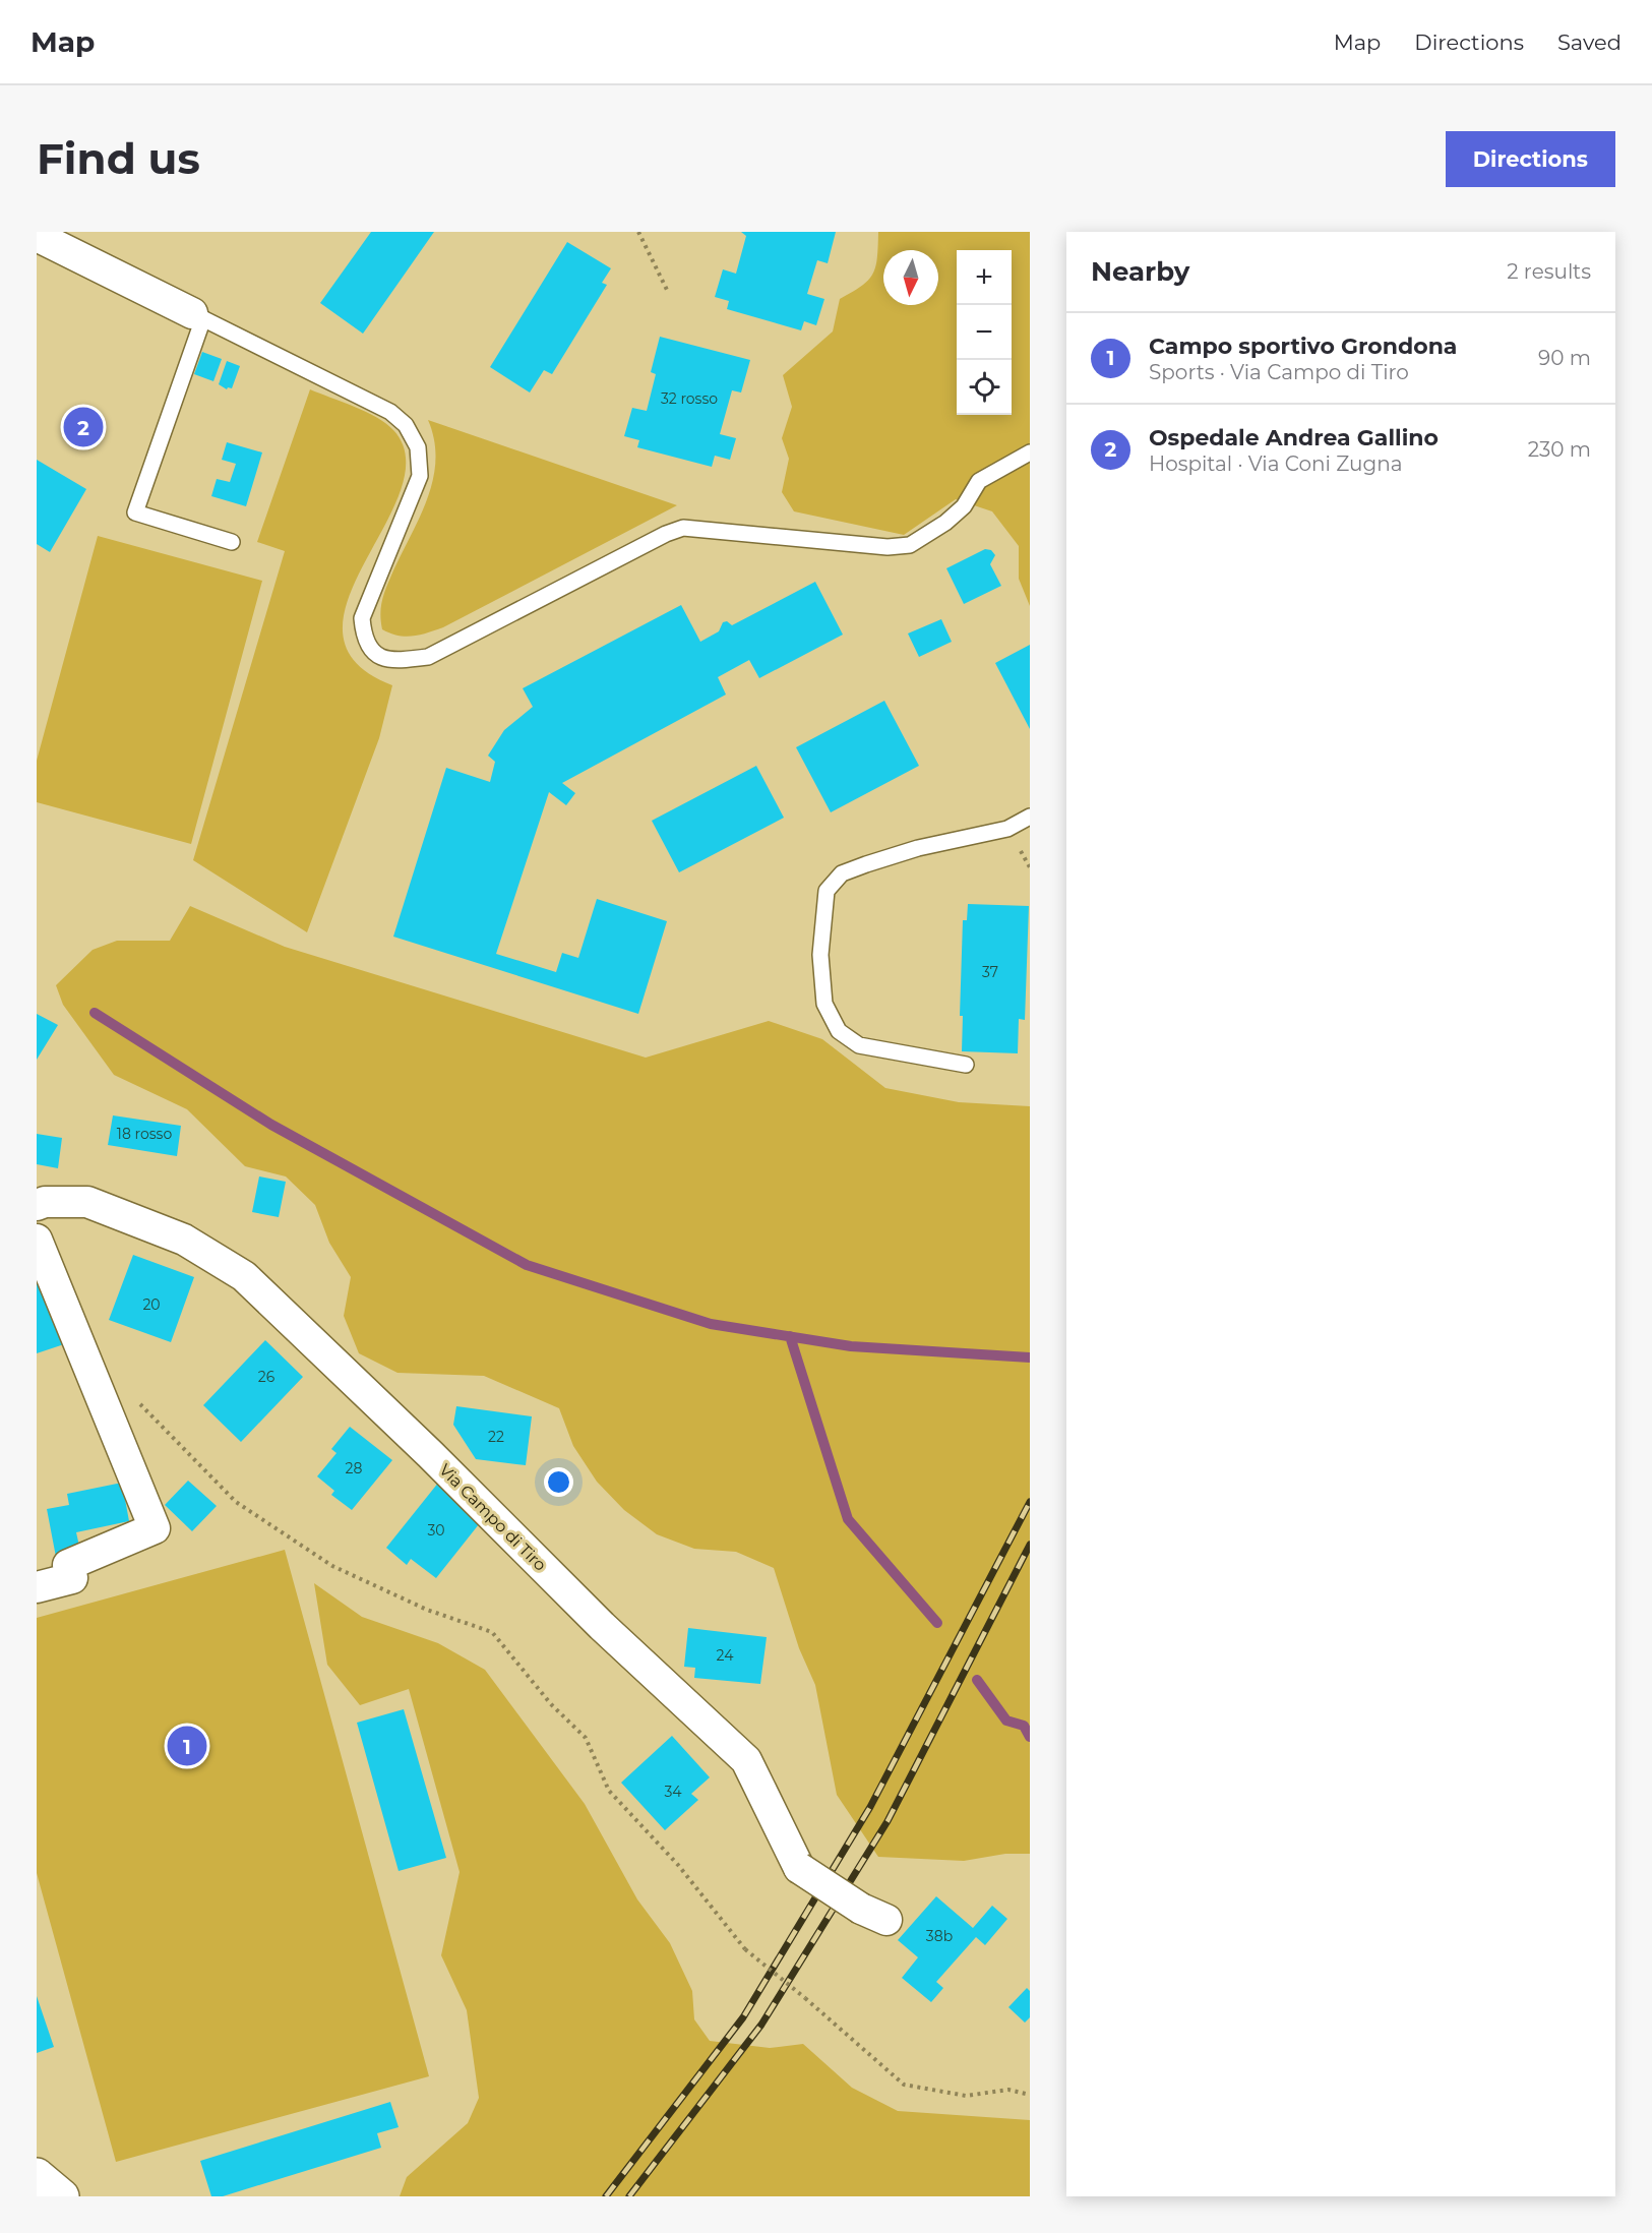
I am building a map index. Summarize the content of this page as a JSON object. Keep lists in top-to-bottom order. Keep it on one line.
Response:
{"streets":{"street":["Via Campo di Tiro"]},"house_numbers":["32 rosso","37","18 rosso","20","26","22","28","30","24","34","38b"],"north":"bottom","page":{"header":"Map","nav":["Map","Directions","Saved"],"buttons":"Directions","title":"Find us","heading":["Nearby","2 results"],"map_buttons":["+","−"],"list":[{"mark":"1","name":"Campo sportivo Grondona","note":"Sports · Via Campo di Tiro","value":"90 m"},{"mark":"2","name":"Ospedale Andrea Gallino","note":"Hospital · Via Coni Zugna","value":"230 m"}],"pins":["2","1"]}}
